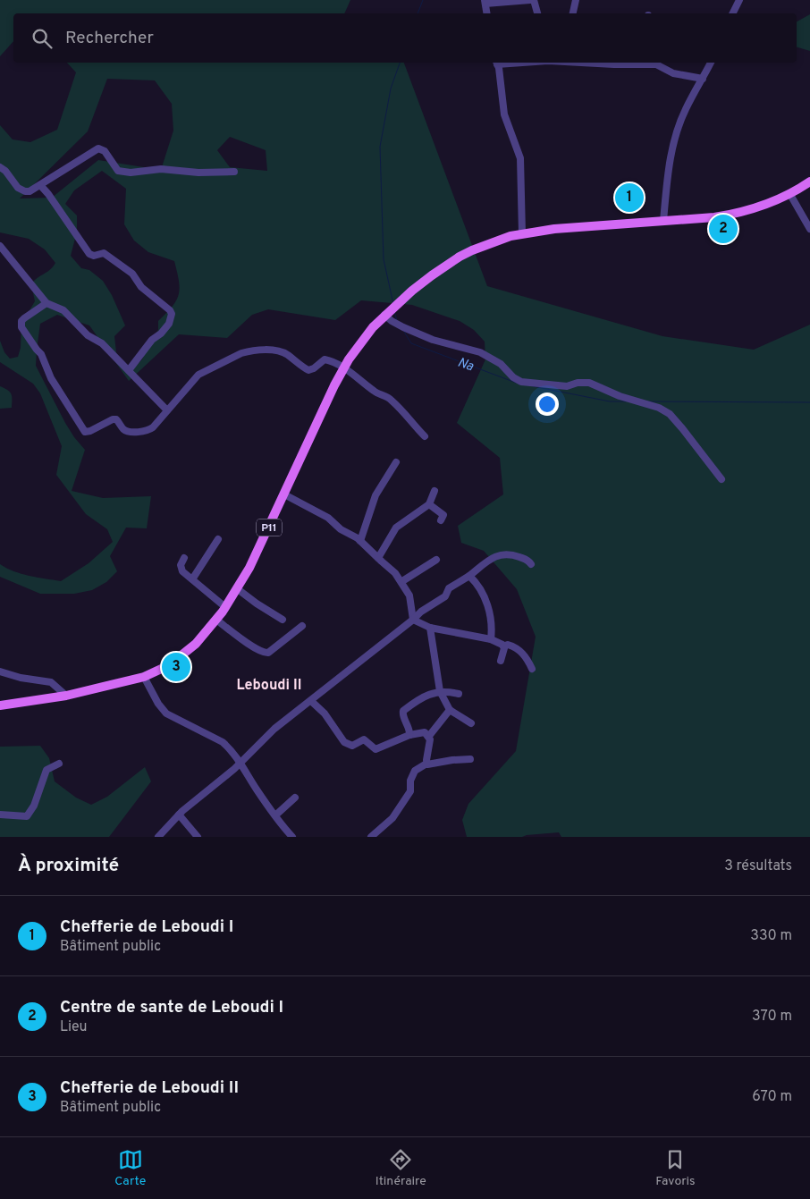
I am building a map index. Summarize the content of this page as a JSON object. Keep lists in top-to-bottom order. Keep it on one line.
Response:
{"streets":{"main road":["P11"]},"districts":["Leboudi II"],"water":["Na"],"page":{"search":"Rechercher","pins":["1","2","3"],"heading":["À proximité","3 résultats"],"list":[{"mark":"1","name":"Chefferie de Leboudi I","note":"Bâtiment public","value":"330 m"},{"mark":"2","name":"Centre de sante de Leboudi I","note":"Lieu","value":"370 m"},{"mark":"3","name":"Chefferie de Leboudi II","note":"Bâtiment public","value":"670 m"}],"nav":["Carte","Itinéraire","Favoris"]}}
